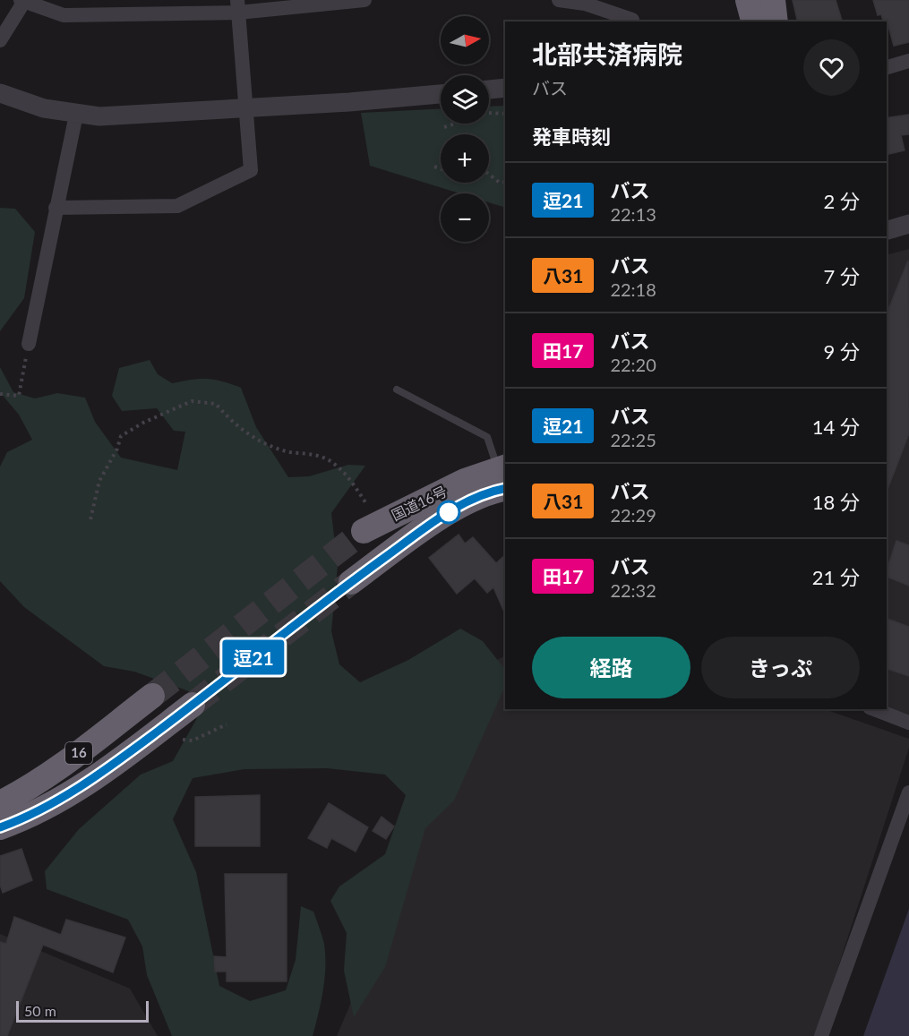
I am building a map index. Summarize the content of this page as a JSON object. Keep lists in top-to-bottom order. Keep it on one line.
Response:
{"streets":{"highway":["国道16号","16"]},"lines":["bus line 逗21"],"scale_bar":"50 m","north":"right","page":{"on_map":"逗21","map_buttons":["+","−"],"heading":[["北部共済病院","バス"],"発車時刻"],"list":[{"mark":"逗21","name":"バス","note":"22:13","value":"2 分"},{"mark":"八31","name":"バス","note":"22:18","value":"7 分"},{"mark":"田17","name":"バス","note":"22:20","value":"9 分"},{"mark":"逗21","name":"バス","note":"22:25","value":"14 分"},{"mark":"八31","name":"バス","note":"22:29","value":"18 分"},{"mark":"田17","name":"バス","note":"22:32","value":"21 分"}],"buttons":["経路","きっぷ"],"scale":"50 m"}}
